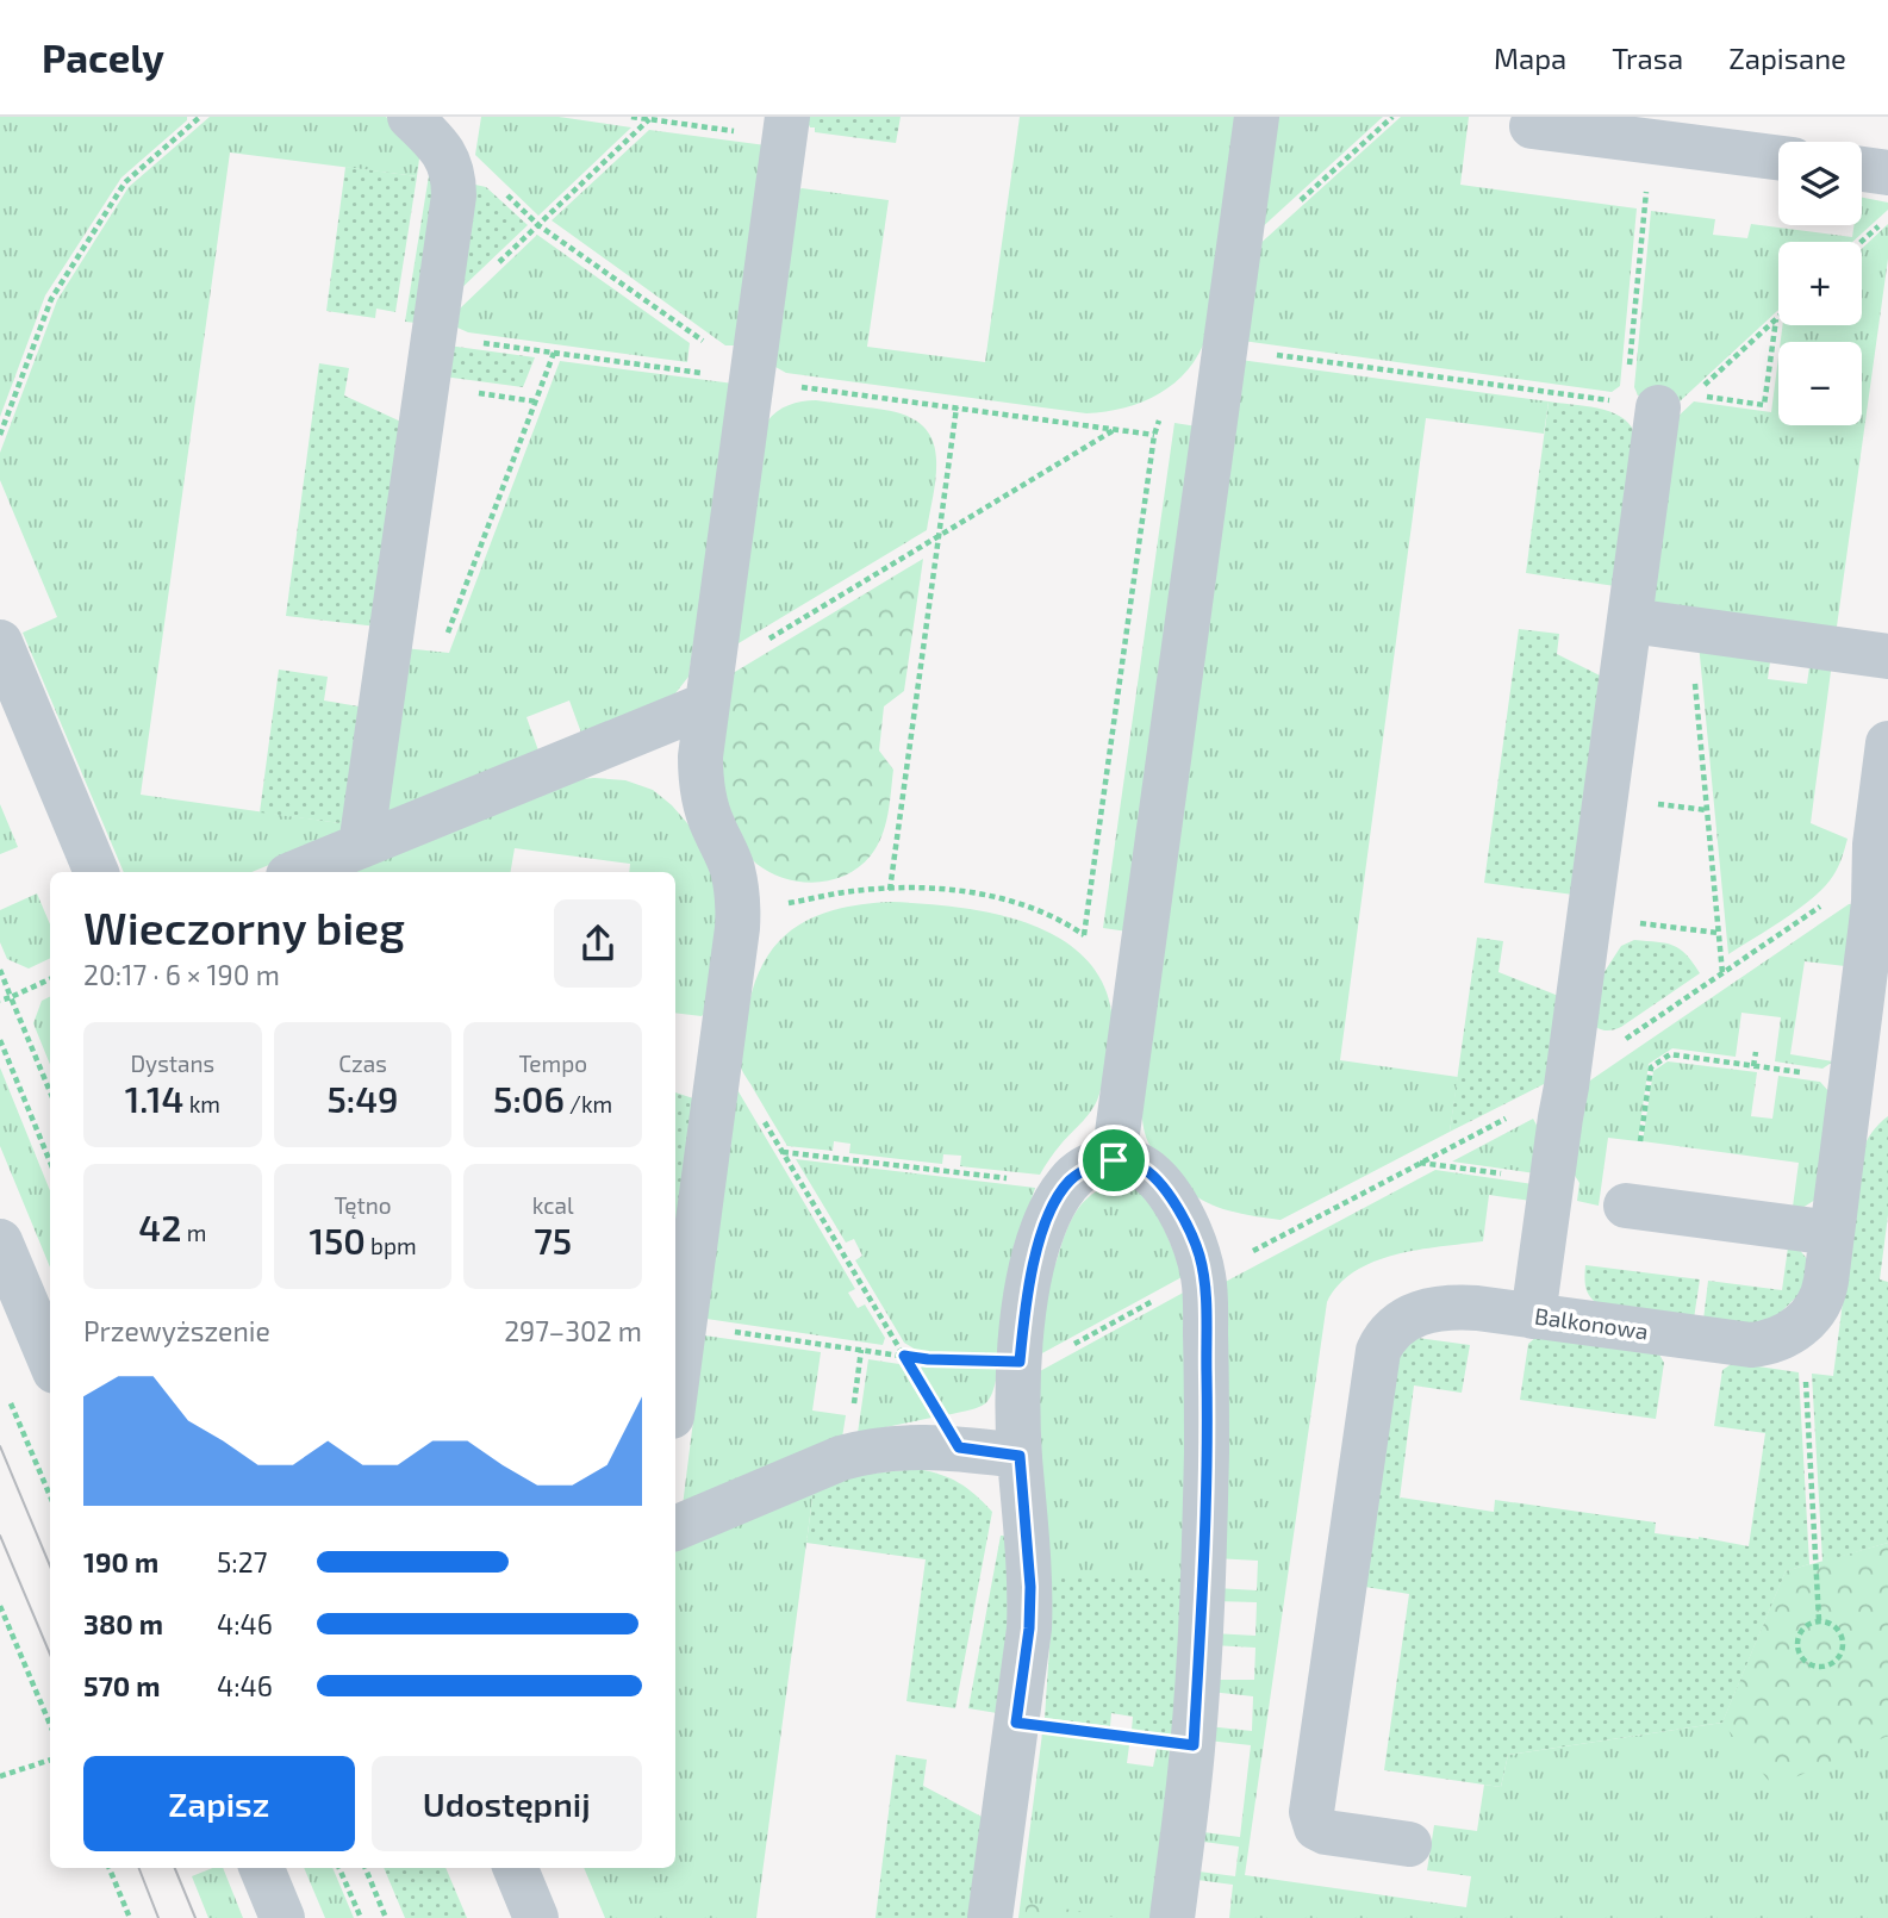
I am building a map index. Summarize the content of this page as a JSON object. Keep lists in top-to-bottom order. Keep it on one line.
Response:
{"streets":{"street":["Balkonowa"]},"page":{"header":"Pacely","nav":["Mapa","Trasa","Zapisane"],"map_buttons":["+","−"],"heading":["Wieczorny bieg","20:17 · 6 × 190 m"],"stats":[["Dystans","1.14 km"],["Czas","5:49"],["Tempo","5:06 /km"],["42 m"],["Tętno","150 bpm"],["kcal","75"]],"chart":["Przewyższenie","297–302 m"],"list":[{"name":"190 m","note":"5:27"},{"name":"380 m","note":"4:46"},{"name":"570 m","note":"4:46"}],"buttons":["Zapisz","Udostępnij"]}}
